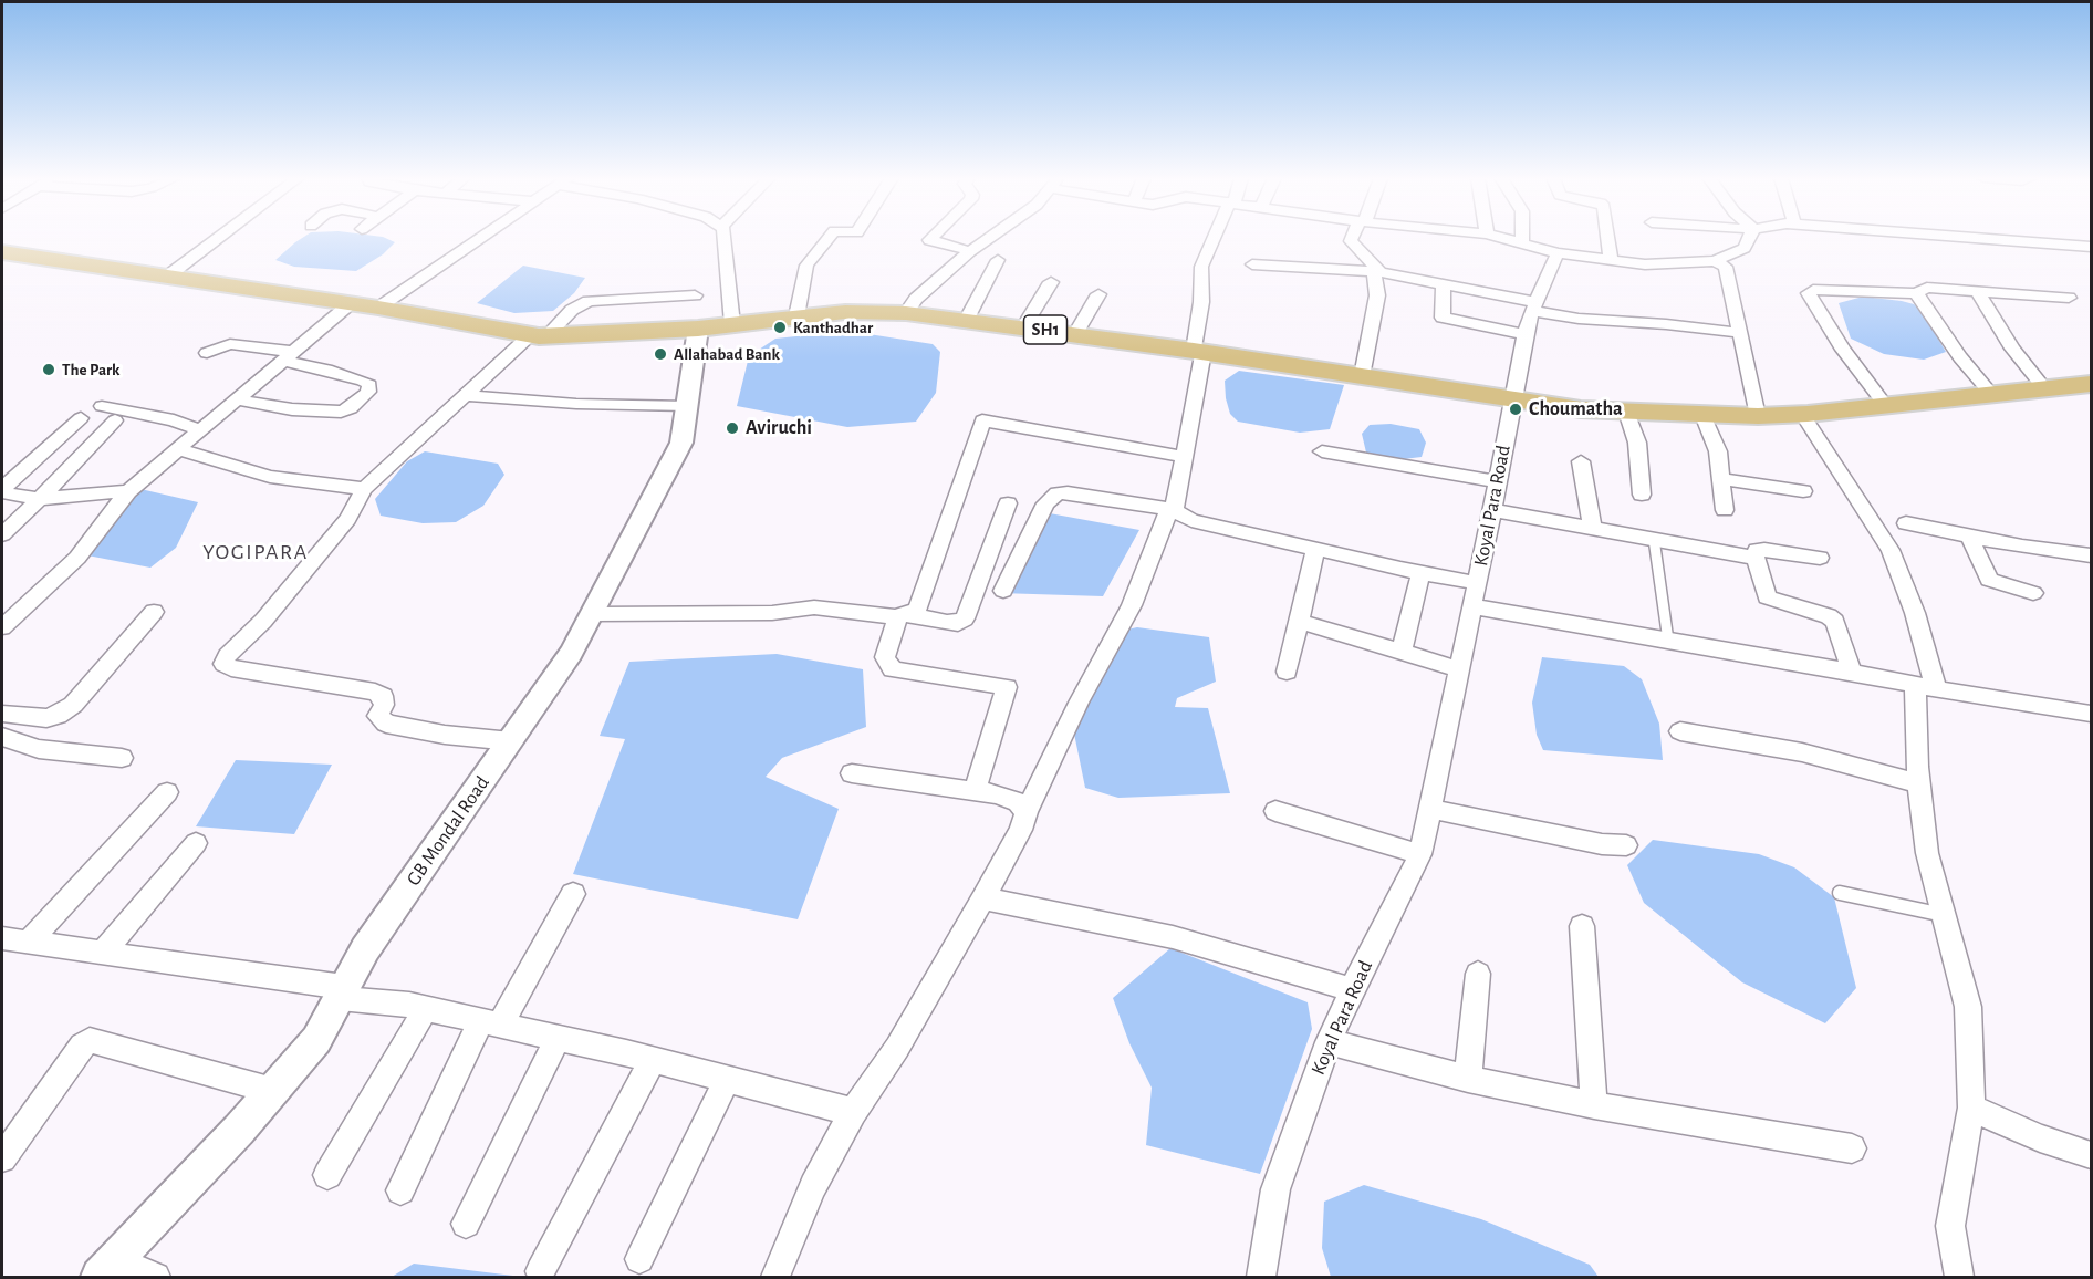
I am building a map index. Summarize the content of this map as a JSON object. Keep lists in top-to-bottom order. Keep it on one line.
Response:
{"streets":{"main road":["SH1"],"street":["Koyal Para Road","GB Mondal Road"]},"crossings":[["SH1","Koyal Para Road"],["SH1","GB Mondal Road"]],"districts":["YOGIPARA"],"places":["Kanthadhar","Allahabad Bank","The Park","Choumatha","Aviruchi"]}
